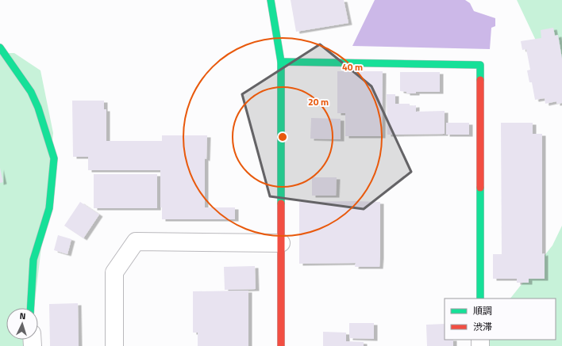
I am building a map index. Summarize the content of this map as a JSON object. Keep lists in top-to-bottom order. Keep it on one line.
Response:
{"legend":["順調","渋滞"],"north":"top","rings":["40 m","20 m"]}
